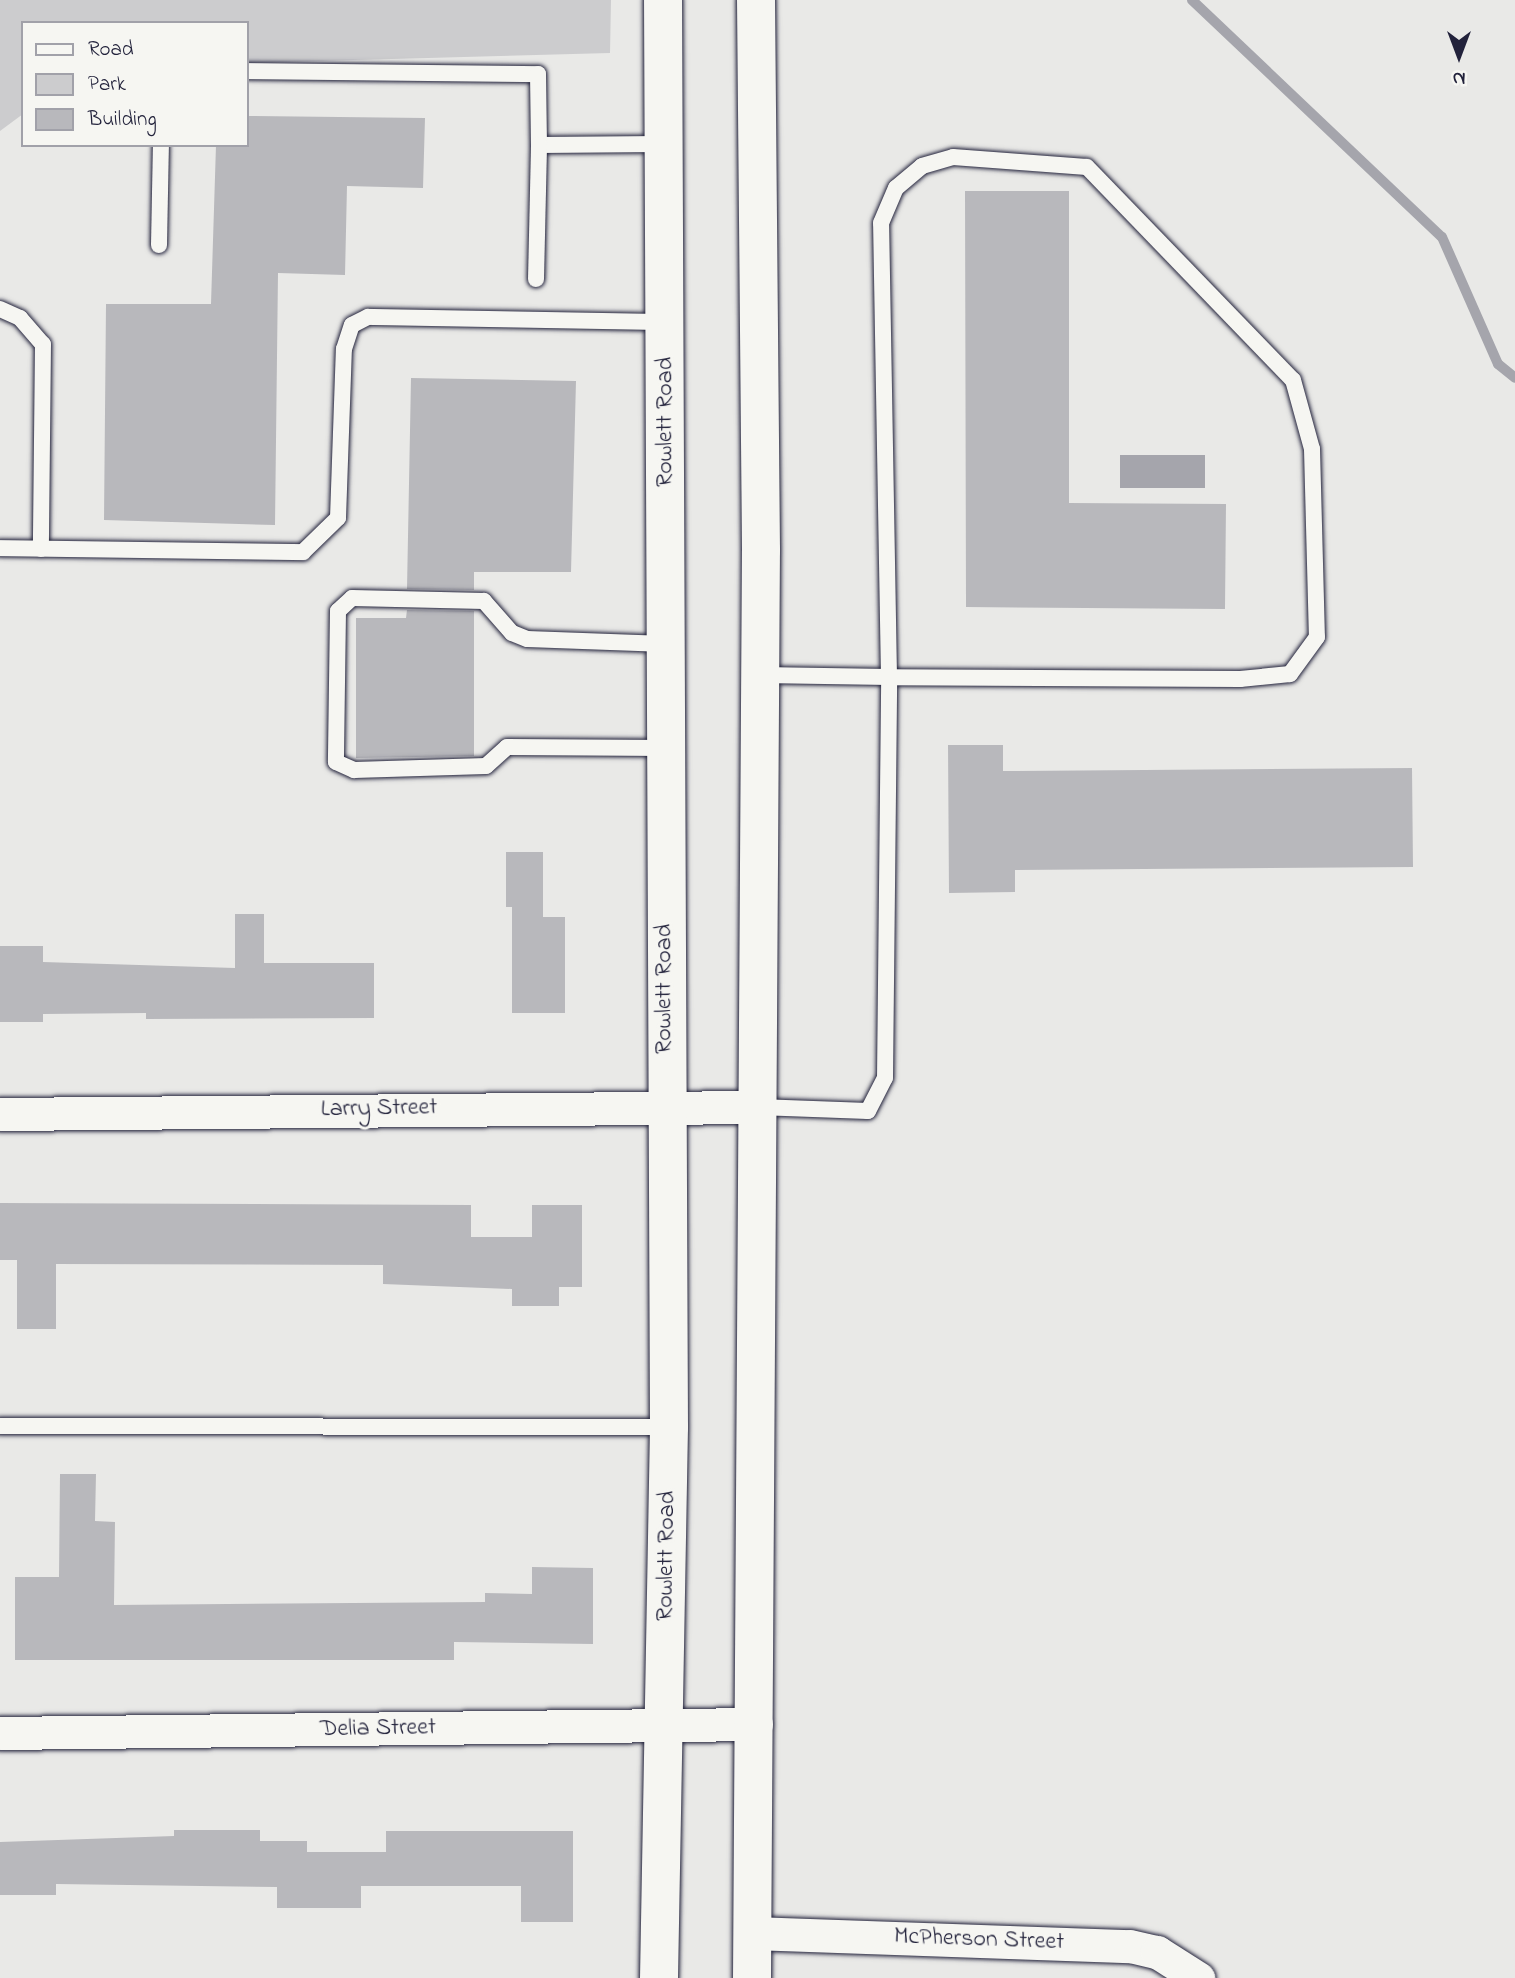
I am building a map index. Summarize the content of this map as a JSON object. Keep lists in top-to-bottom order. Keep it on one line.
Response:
{"streets":{"main road":["Rowlett Road"],"street":["Larry Street","Delia Street","McPherson Street"]},"crossings":[["Rowlett Road","Larry Street"],["Rowlett Road","Delia Street"]],"legend":["Road","Park","Building"],"north":"bottom"}
